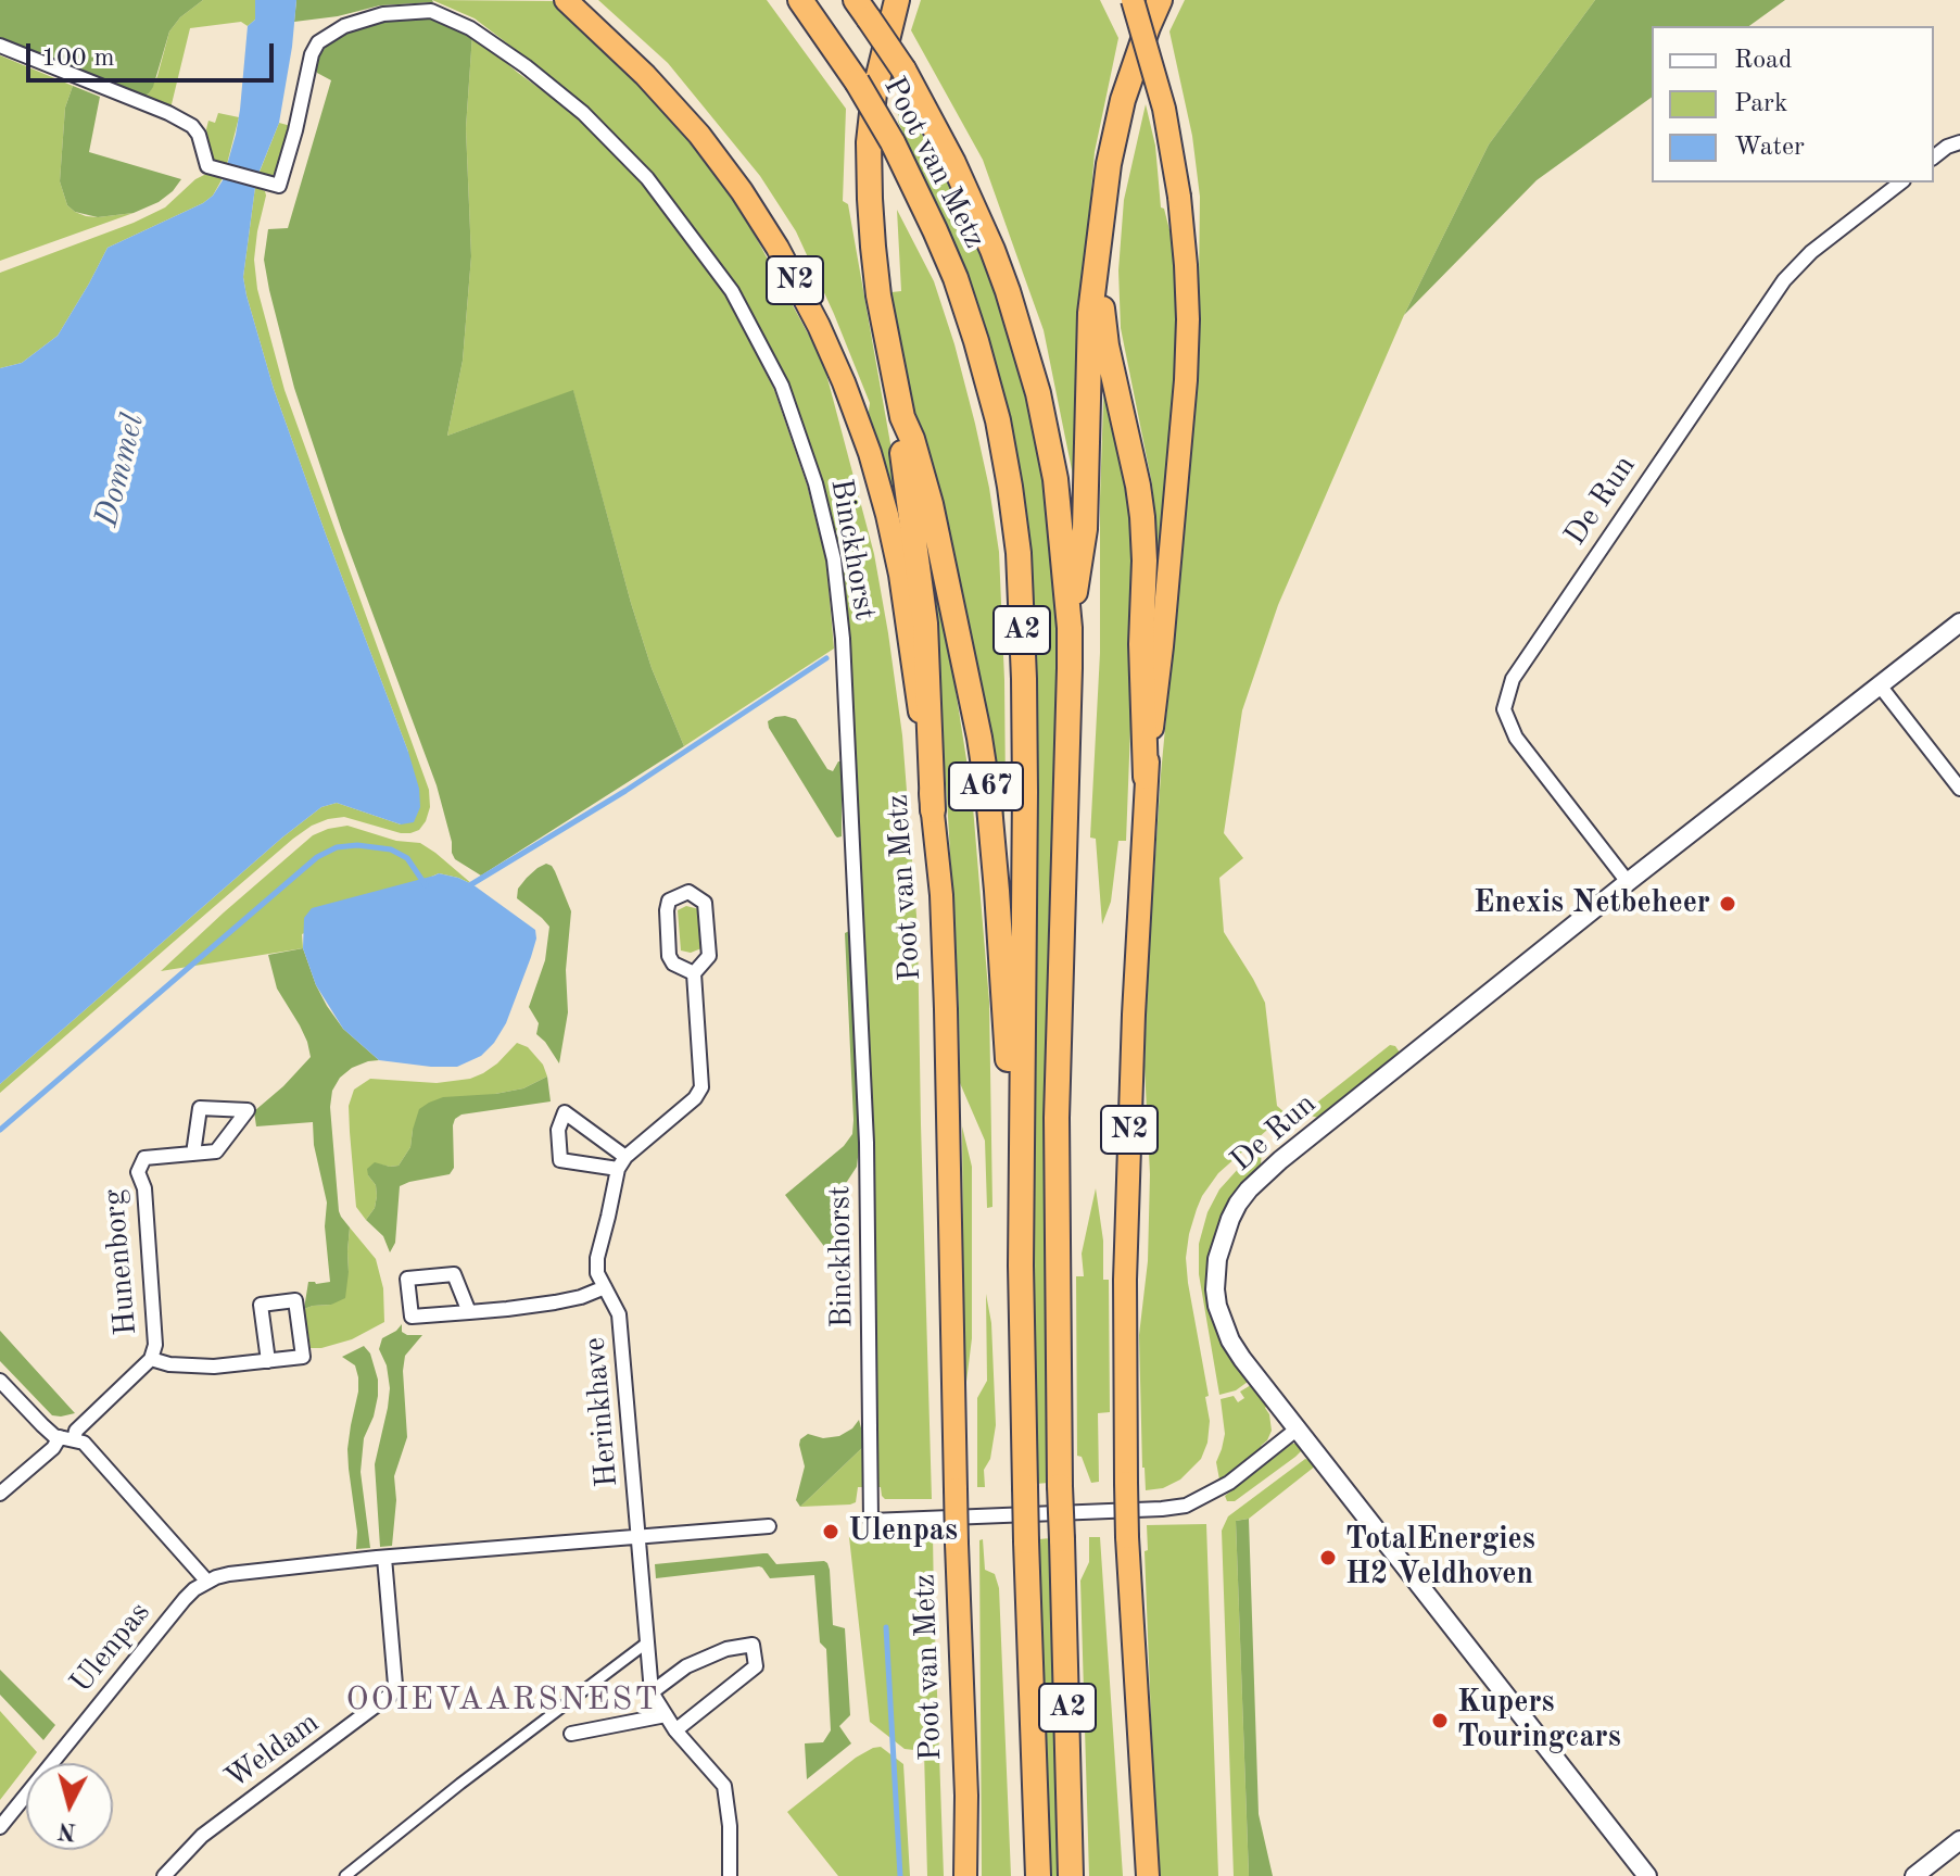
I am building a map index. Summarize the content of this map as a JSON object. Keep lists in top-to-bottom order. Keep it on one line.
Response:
{"streets":{"highway":["Poot van Metz","N2","A2","A67"],"street":["De Run","Binckhorst","Hunenborg","Herinkhave","Ulenpas","Weldam"]},"crossings":[["Poot van Metz","A2"],["Poot van Metz","A67"],["N2","A2"],["De Run","Binckhorst"],["Herinkhave","Ulenpas"],["Ulenpas","Weldam"]],"districts":["OOIEVAARSNEST"],"water":["Dommel"],"places":["Enexis Netbeheer","Ulenpas","TotalEnergies H2 Veldhoven","Kupers Touringcars"],"legend":["Road","Park","Water"],"scale_bar":"100 m","north":"bottom"}
